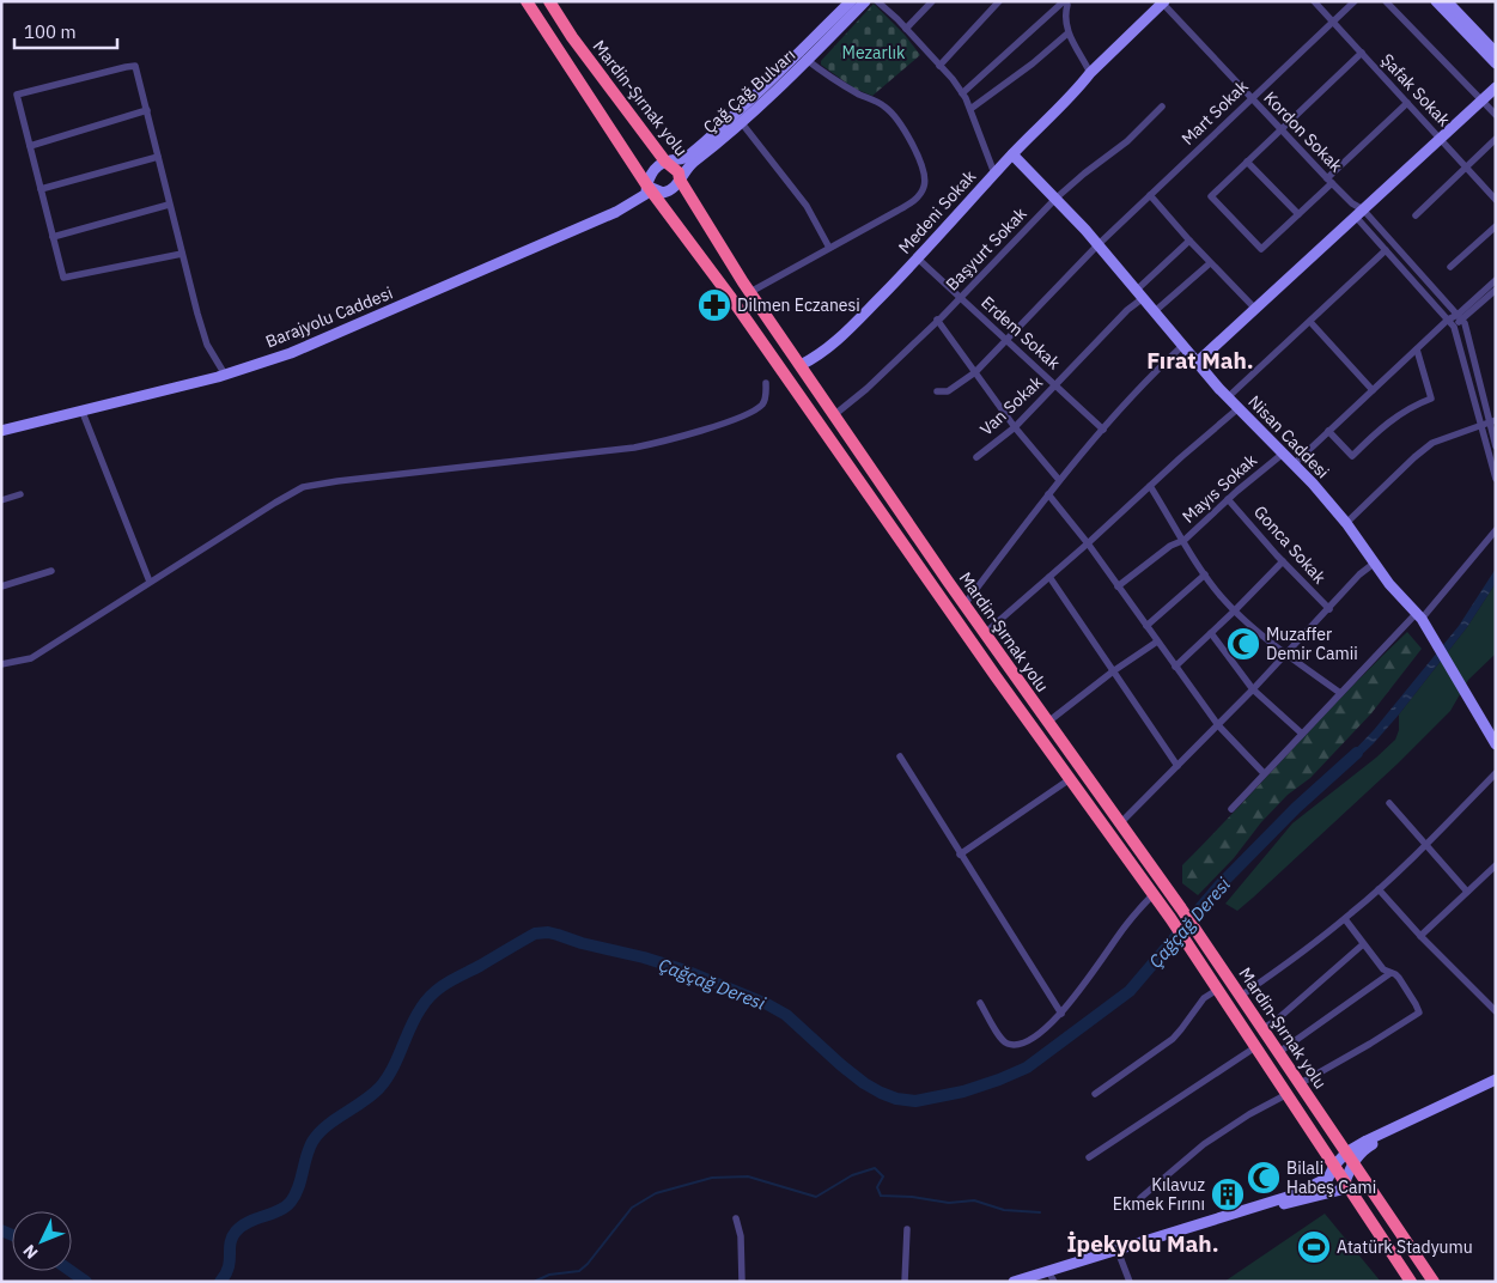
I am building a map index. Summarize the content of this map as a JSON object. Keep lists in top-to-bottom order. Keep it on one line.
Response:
{"streets":{"highway":["Mardin-Şırnak yolu"],"street":["Şafak Sokak","Çağ Çağ Bulvarı","Mart Sokak","Kordon Sokak","Medeni Sokak","Başyurt Sokak","Barajyolu Caddesi","Erdem Sokak","Van Sokak","Nisan Caddesi","Mayıs Sokak","Gonca Sokak"]},"crossings":[["Şafak Sokak","Mart Sokak"],["Çağ Çağ Bulvarı","Mardin-Şırnak yolu"],["Çağ Çağ Bulvarı","Barajyolu Caddesi"],["Mardin-Şırnak yolu","Medeni Sokak"],["Mardin-Şırnak yolu","Başyurt Sokak"],["Mardin-Şırnak yolu","Barajyolu Caddesi"],["Mart Sokak","Kordon Sokak"],["Mart Sokak","Erdem Sokak"],["Mart Sokak","Nisan Caddesi"],["Kordon Sokak","Medeni Sokak"],["Medeni Sokak","Erdem Sokak"],["Medeni Sokak","Nisan Caddesi"],["Başyurt Sokak","Erdem Sokak"],["Başyurt Sokak","Nisan Caddesi"],["Erdem Sokak","Van Sokak"],["Van Sokak","Nisan Caddesi"],["Nisan Caddesi","Mayıs Sokak"],["Mayıs Sokak","Gonca Sokak"]],"districts":["Fırat Mah.","İpekyolu Mah."],"water":["Çağçağ Deresi"],"parks":["Mezarlık"],"places":{"pharmacy":["Dilmen Eczanesi"],"mosque":["Muzaffer Demir Camii","Bilali Habeş Cami"],"building":["Kılavuz Ekmek Fırını"],"sports":["Atatürk Stadyumu"]},"scale_bar":"100 m","north":"bottom left"}
